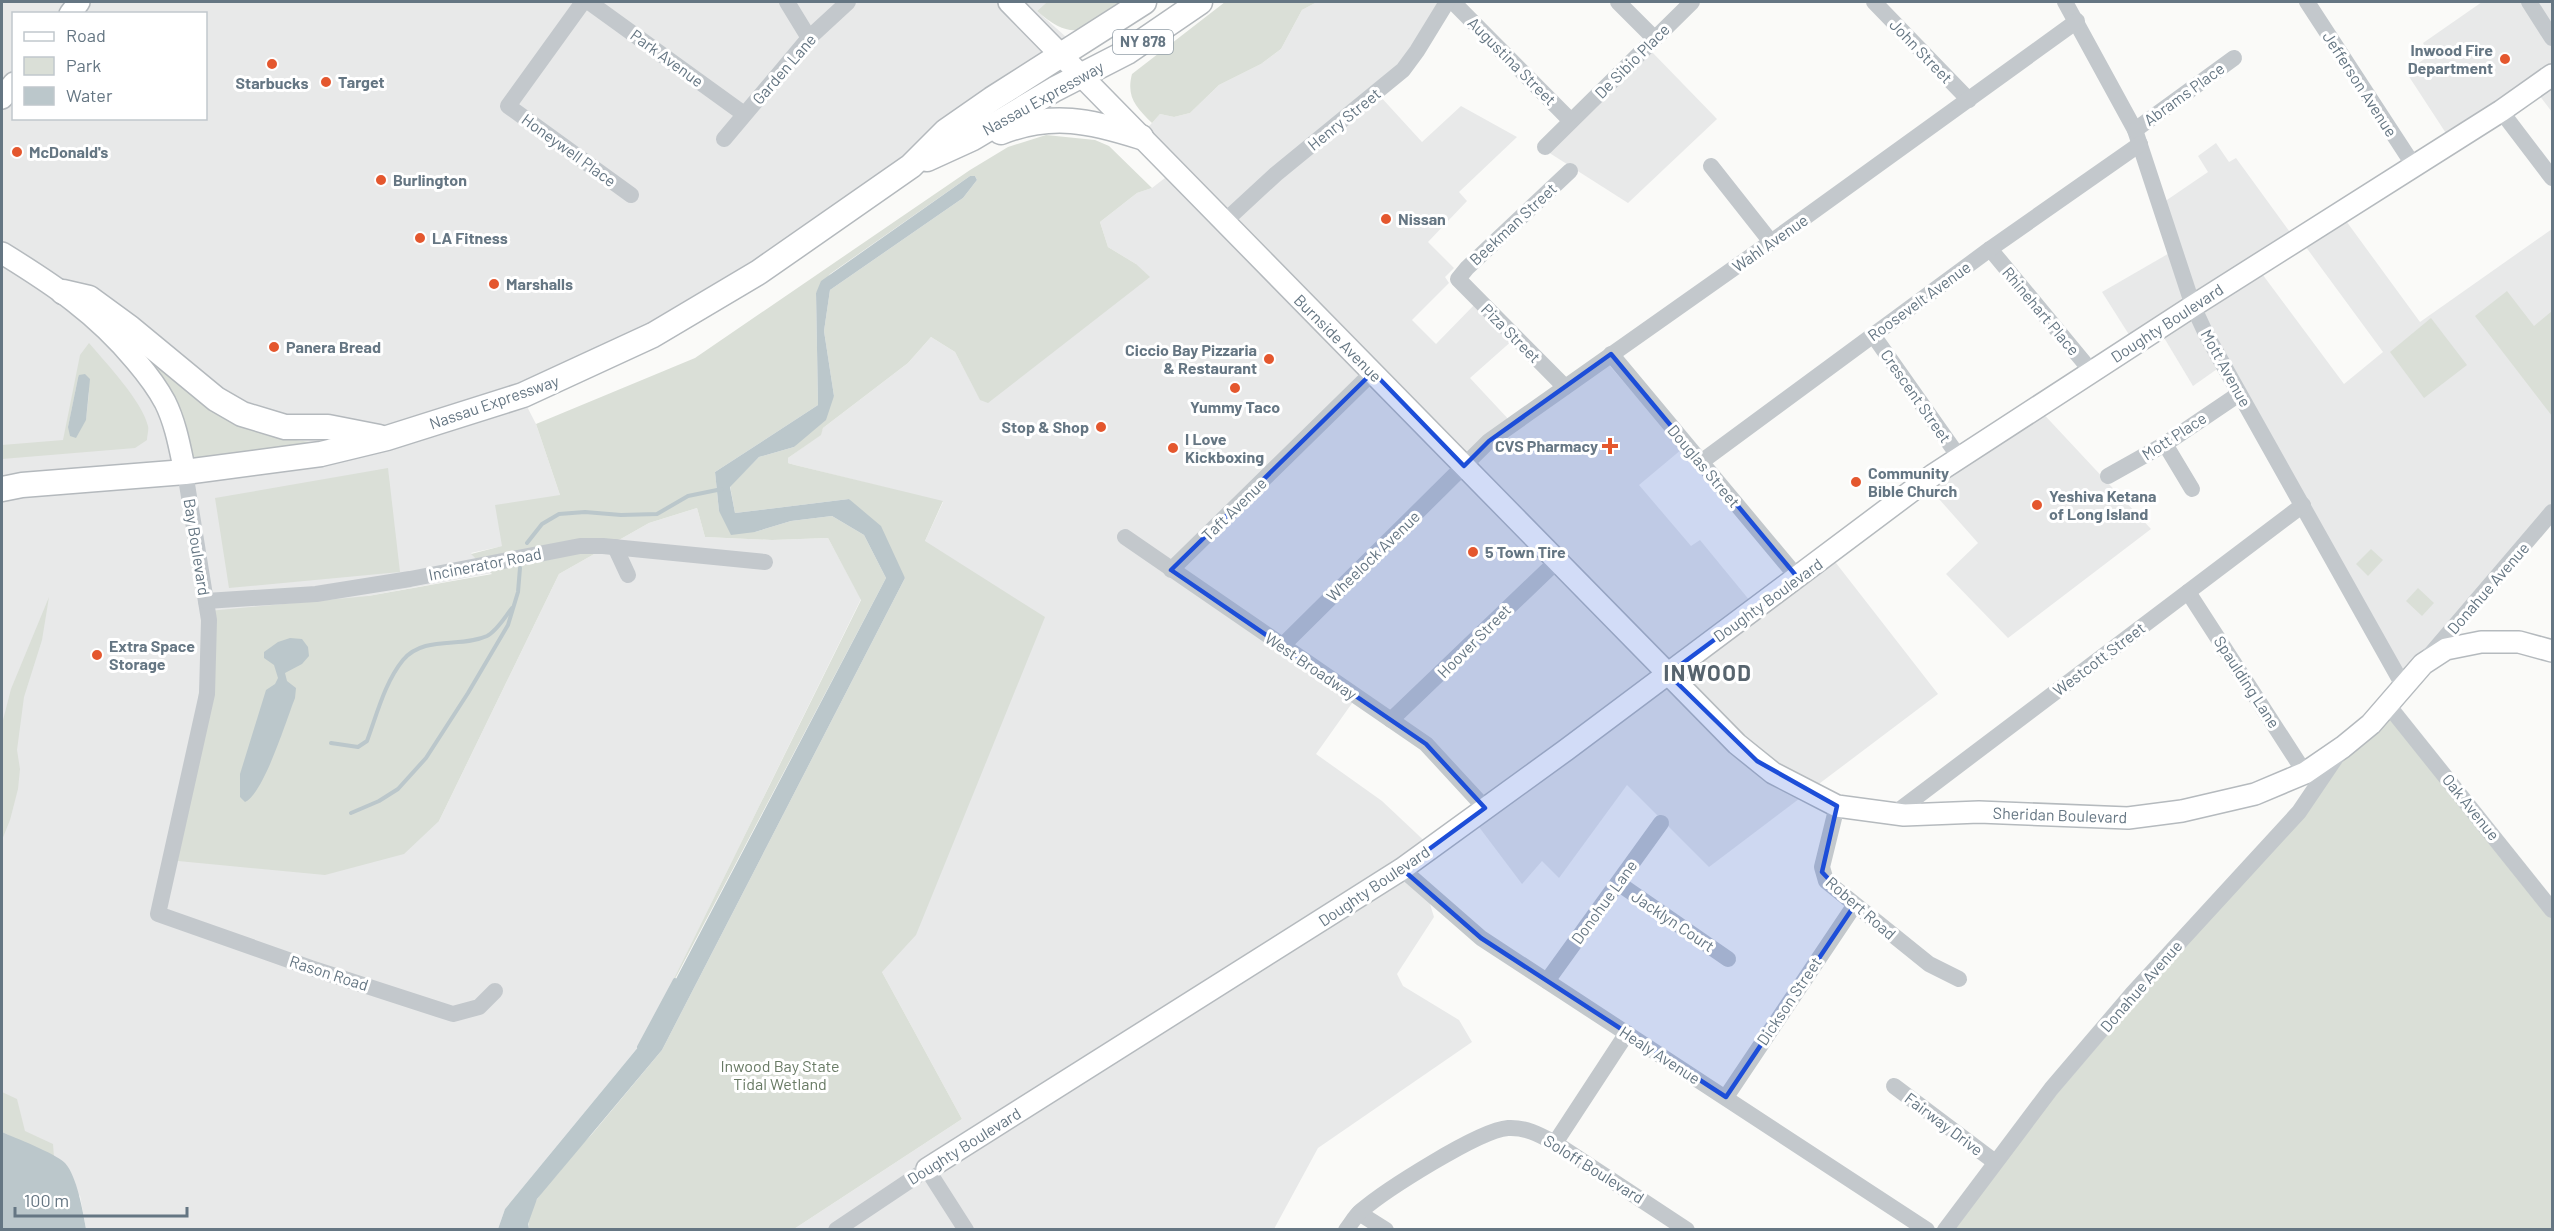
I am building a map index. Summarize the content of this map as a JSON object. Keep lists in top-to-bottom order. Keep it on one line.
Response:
{"streets":{"highway":["NY 878","Nassau Expressway"],"main road":["Doughty Boulevard","Burnside Avenue","Bay Boulevard","Sheridan Boulevard"],"street":["John Street","Park Avenue","Augustina Street","De Sibio Place","Garden Lane","Jefferson Avenue","Abrams Place","Henry Street","Honeywell Place","Beekman Street","Wahl Avenue","Roosevelt Avenue","Rhinehart Place","Piza Street","Mott Avenue","Crescent Street","Mott Place","Douglas Street","Taft Avenue","Wheelock Avenue","Incinerator Road","Donahue Avenue","Hoover Street","Westcott Street","West Broadway","Spaulding Lane","Oak Avenue","Donohue Lane","Robert Road","Jacklyn Court","Rason Road","Dickson Street","Healy Avenue","Fairway Drive","Soloff Boulevard"]},"crossings":[["John Street","Wahl Avenue"],["Park Avenue","Garden Lane"],["Augustina Street","De Sibio Place"],["Jefferson Avenue","Doughty Boulevard"],["Abrams Place","Roosevelt Avenue"],["Abrams Place","Mott Avenue"],["Nassau Expressway","Burnside Avenue"],["Nassau Expressway","Bay Boulevard"],["Henry Street","Burnside Avenue"],["Beekman Street","Piza Street"],["Wahl Avenue","Piza Street"],["Wahl Avenue","Burnside Avenue"],["Wahl Avenue","Mott Avenue"],["Wahl Avenue","Douglas Street"],["Wahl Avenue","Wheelock Avenue"],["Roosevelt Avenue","Rhinehart Place"],["Roosevelt Avenue","Mott Avenue"],["Roosevelt Avenue","Crescent Street"],["Roosevelt Avenue","Douglas Street"],["Rhinehart Place","Doughty Boulevard"],["Doughty Boulevard","Burnside Avenue"],["Doughty Boulevard","Mott Avenue"],["Doughty Boulevard","Crescent Street"],["Doughty Boulevard","Douglas Street"],["Doughty Boulevard","West Broadway"],["Doughty Boulevard","Sheridan Boulevard"],["Doughty Boulevard","Healy Avenue"],["Burnside Avenue","Taft Avenue"],["Burnside Avenue","Wheelock Avenue"],["Burnside Avenue","Hoover Street"],["Burnside Avenue","Sheridan Boulevard"],["Mott Avenue","Mott Place"],["Mott Avenue","Westcott Street"],["Mott Avenue","Sheridan Boulevard"],["Taft Avenue","West Broadway"],["Bay Boulevard","Incinerator Road"],["Bay Boulevard","Rason Road"],["Wheelock Avenue","West Broadway"],["Donahue Avenue","Sheridan Boulevard"],["Donahue Avenue","Fairway Drive"],["Hoover Street","West Broadway"],["Westcott Street","Spaulding Lane"],["Westcott Street","Sheridan Boulevard"],["Spaulding Lane","Sheridan Boulevard"],["Oak Avenue","Sheridan Boulevard"],["Sheridan Boulevard","Robert Road"],["Donohue Lane","Jacklyn Court"],["Donohue Lane","Healy Avenue"],["Robert Road","Dickson Street"],["Dickson Street","Healy Avenue"]],"districts":["INWOOD"],"parks":["Inwood Bay State Tidal Wetland"],"places":{"other":["Inwood Fire Department","Starbucks","Target","McDonald's","Burlington","Nissan","LA Fitness","Marshalls","Panera Bread","Ciccio Bay Pizzaria & Restaurant","Yummy Taco","Stop & Shop","I Love Kickboxing","Community Bible Church","Yeshiva Ketana of Long Island","5 Town Tire","Extra Space Storage"],"health":["CVS Pharmacy"]},"legend":["Road","Park","Water"],"scale_bar":"100 m"}
